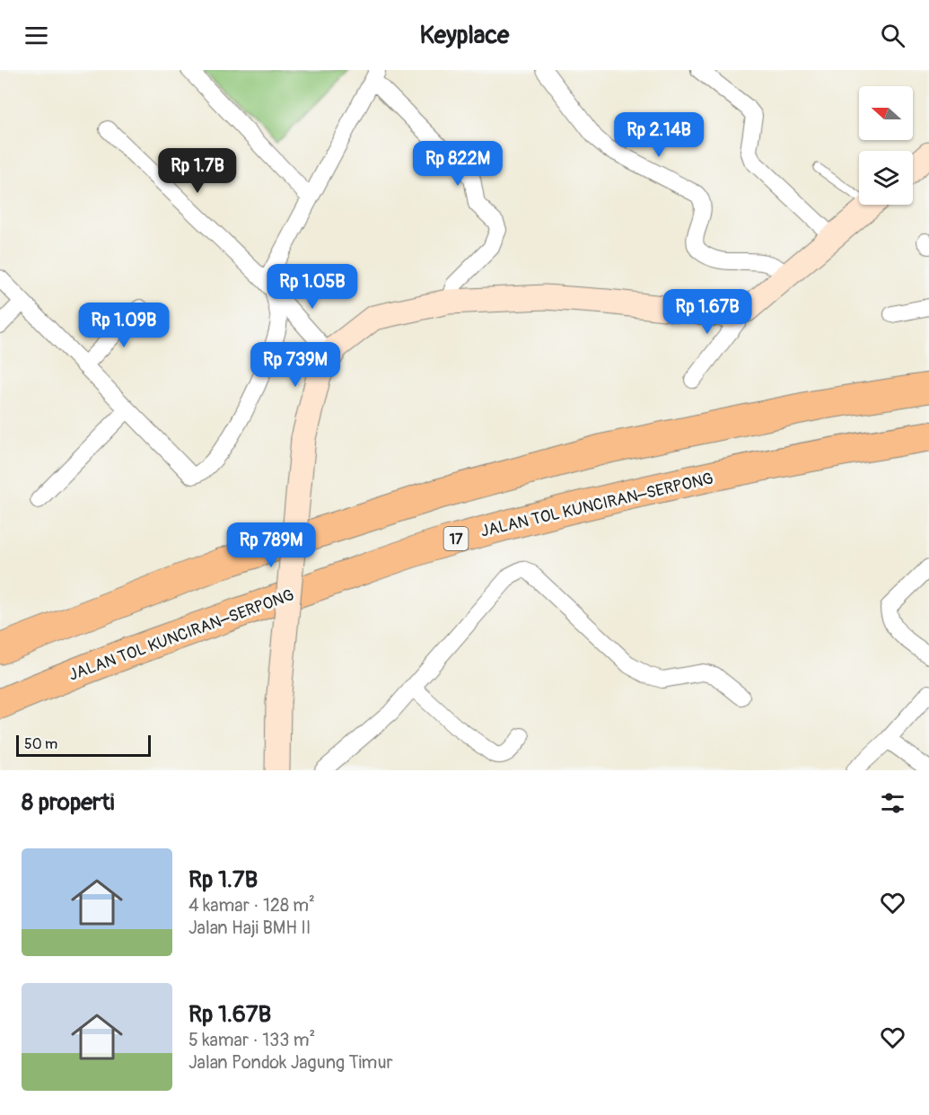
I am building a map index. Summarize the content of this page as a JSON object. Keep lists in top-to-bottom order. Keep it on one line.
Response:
{"streets":{"highway":["JALAN TOL KUNCIRAN–SERPONG","17"]},"scale_bar":"50 m","north":"left","page":{"header":"Keyplace","price":["Rp 2.14B","Rp 822M","Rp 1.7B","Rp 1.05B","Rp 1.67B","Rp 1.09B","Rp 739M","Rp 789M"],"scale":"50 m","heading":"8 properti","list":[{"name":"Rp 1.7B","note":"4 kamar · 128 m² · Jalan Haji BMH II"},{"name":"Rp 1.67B","note":"5 kamar · 133 m² · Jalan Pondok Jagung Timur"}]}}
